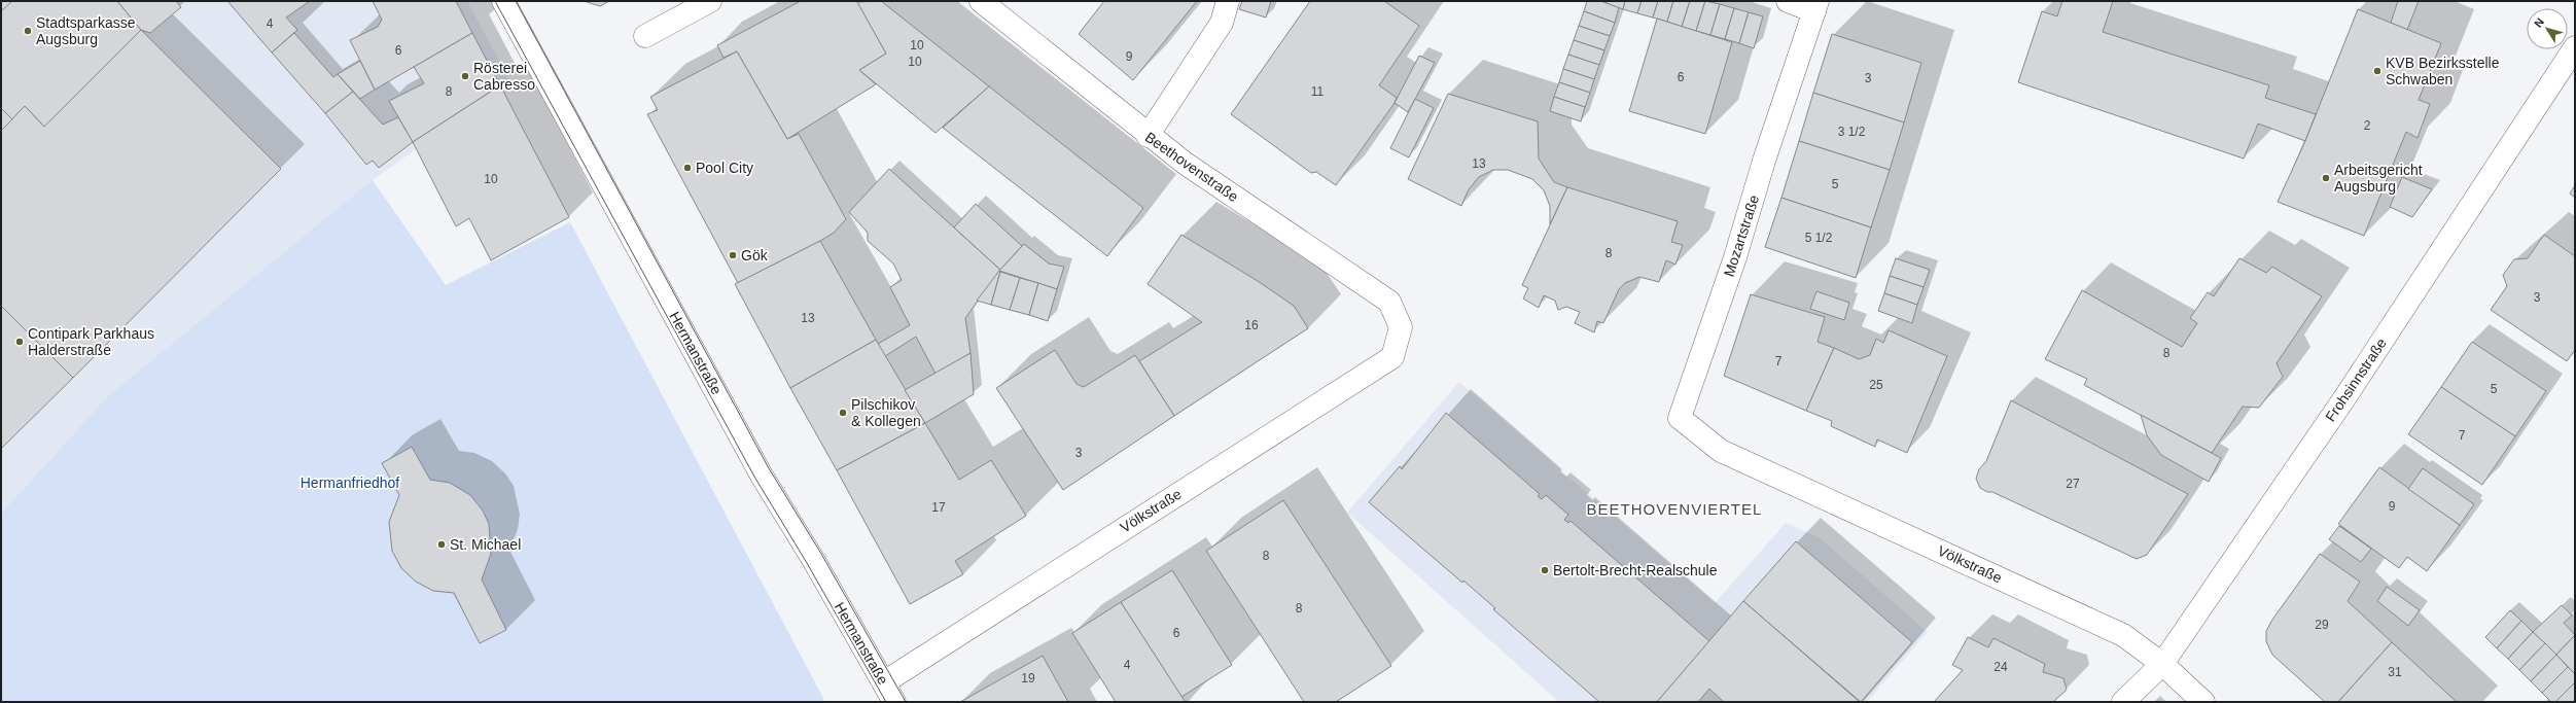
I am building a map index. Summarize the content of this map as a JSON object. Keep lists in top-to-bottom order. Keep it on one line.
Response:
{"streets":{"street":["Beethovenstraße","Mozartstraße","Hermanstraße","Frohsinnstraße","Völkstraße"]},"crossings":[["Beethovenstraße","Völkstraße"],["Mozartstraße","Völkstraße"],["Hermanstraße","Völkstraße"],["Frohsinnstraße","Völkstraße"]],"districts":["BEETHOVENVIERTEL"],"parks":["Hermanfriedhof"],"places":["Stadtsparkasse Augsburg","KVB Bezirksstelle Schwaben","Rösterei Cabresso","Pool City","Arbeitsgericht Augsburg","Gök","Contipark Parkhaus Halderstraße","Pilschikov & Kollegen","St. Michael","Bertolt-Brecht-Realschule"],"house_numbers":["4","10","6","9","10","6","3","8","11","2","3 1/2","13","10","5","5 1/2","8","3","13","16","8","7","25","5","7","3","27","9","17","8","8","29","6","4","24","31","19"],"north":"top left"}
